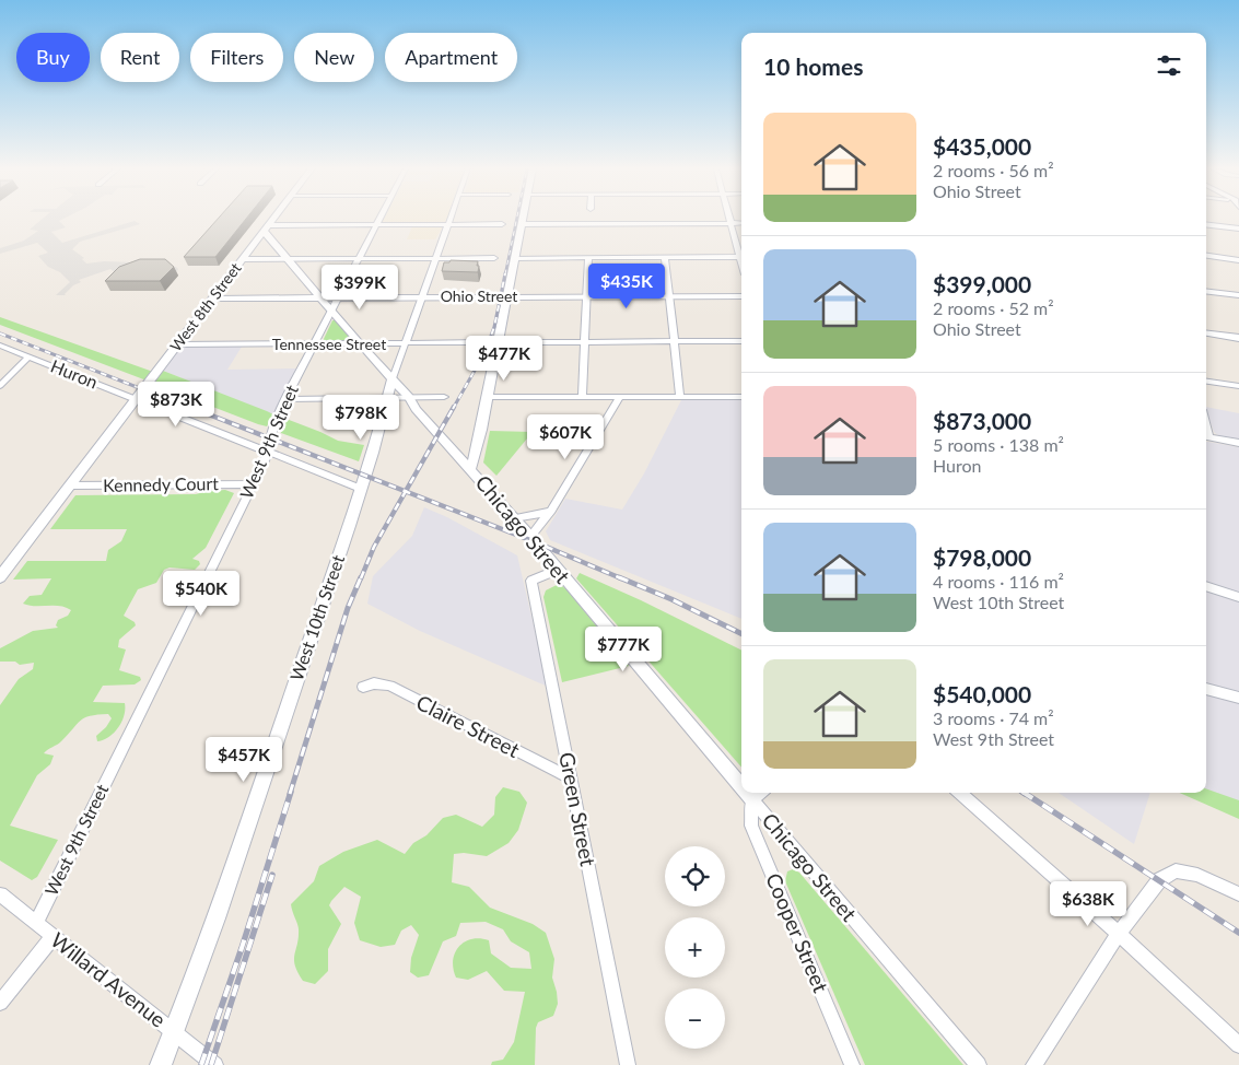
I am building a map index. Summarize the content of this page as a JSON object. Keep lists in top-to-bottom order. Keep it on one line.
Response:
{"streets":{"street":["Ohio Street","West 8th Street","Tennessee Street","Huron","West 9th Street","Kennedy Court","Chicago Street","West 10th Street","Claire Street","Green Street","Cooper Street","Willard Avenue"]},"crossings":[["Ohio Street","West 8th Street"],["Ohio Street","West 9th Street"],["Ohio Street","Chicago Street"],["Ohio Street","West 10th Street"],["West 8th Street","Tennessee Street"],["West 8th Street","Huron"],["West 8th Street","Kennedy Court"],["West 8th Street","Chicago Street"],["Tennessee Street","West 9th Street"],["Tennessee Street","Chicago Street"],["Tennessee Street","West 10th Street"],["Huron","West 9th Street"],["Huron","West 10th Street"],["West 9th Street","Kennedy Court"],["West 9th Street","Chicago Street"],["West 9th Street","Willard Avenue"],["Chicago Street","West 10th Street"],["Chicago Street","Green Street"],["Chicago Street","Cooper Street"],["West 10th Street","Willard Avenue"],["Claire Street","Green Street"]],"page":{"chip":["Buy","Rent","Filters","New","Apartment"],"heading":"10 homes","list":[{"name":"$435,000","note":"2 rooms · 56 m² · Ohio Street"},{"name":"$399,000","note":"2 rooms · 52 m² · Ohio Street"},{"name":"$873,000","note":"5 rooms · 138 m² · Huron"},{"name":"$798,000","note":"4 rooms · 116 m² · West 10th Street"},{"name":"$540,000","note":"3 rooms · 74 m² · West 9th Street"}],"price":["$435K","$399K","$477K","$873K","$798K","$607K","$540K","$777K","$457K","$638K"],"map_buttons":["+","−"]}}
